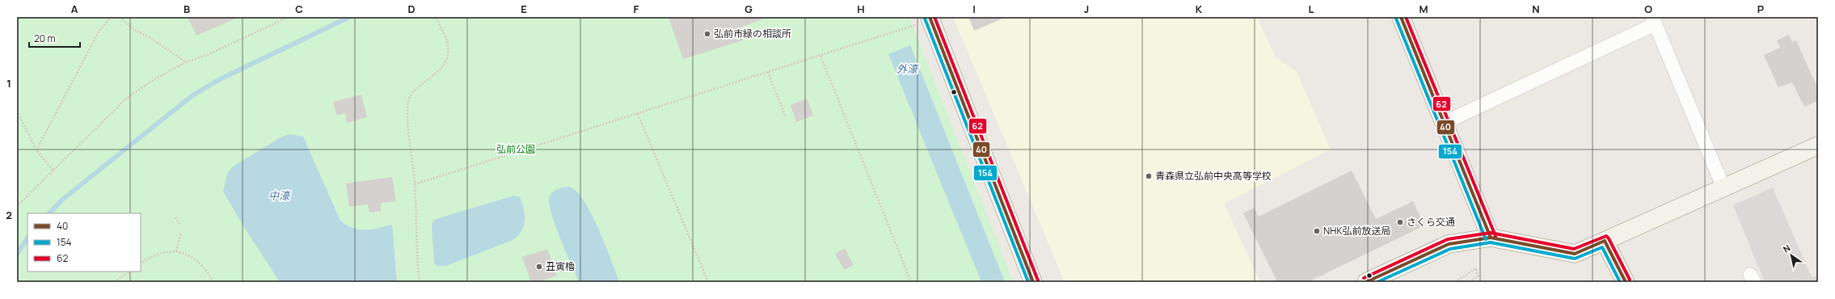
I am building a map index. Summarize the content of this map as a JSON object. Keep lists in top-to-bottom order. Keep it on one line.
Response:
{"water":["外濠","中濠"],"parks":["弘前公園"],"places":["弘前市緑の相談所","青森県立弘前中央高等学校","さくら交通","NHK弘前放送局","丑寅櫓"],"lines":["transit line 40","transit line 62","transit line 154"],"legend":["40","154","62"],"scale_bar":"20 m","north":"top left","grid":{"columns":["A","B","C","D","E","F","G","H","I","J","K","L","M","N","O","P"],"rows":["1","2"]}}
